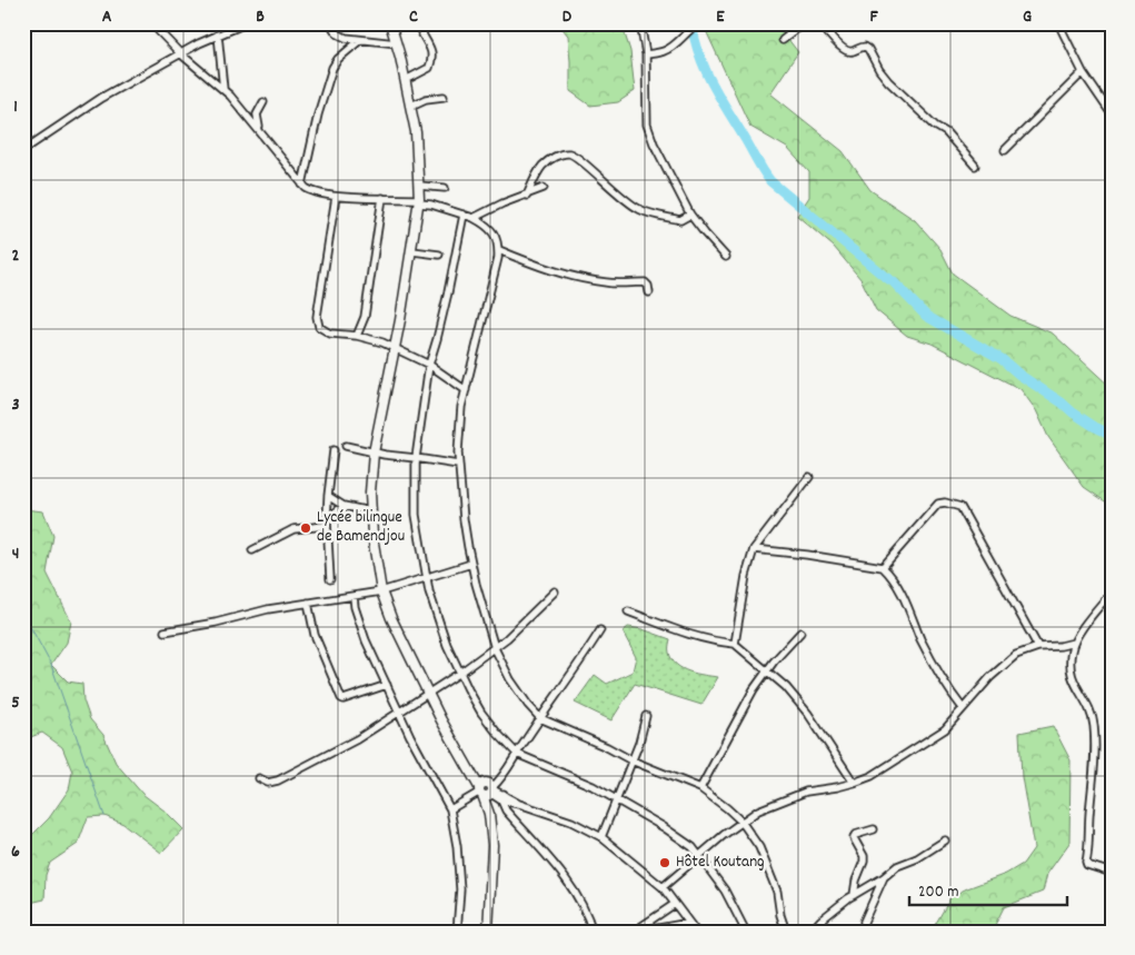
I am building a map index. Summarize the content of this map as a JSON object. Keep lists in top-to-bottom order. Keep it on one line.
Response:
{"places":["Lycée bilingue de Bamendjou","Hôtel Koutang"],"scale_bar":"200 m","grid":{"columns":["A","B","C","D","E","F","G"],"rows":["1","2","3","4","5","6"]}}
